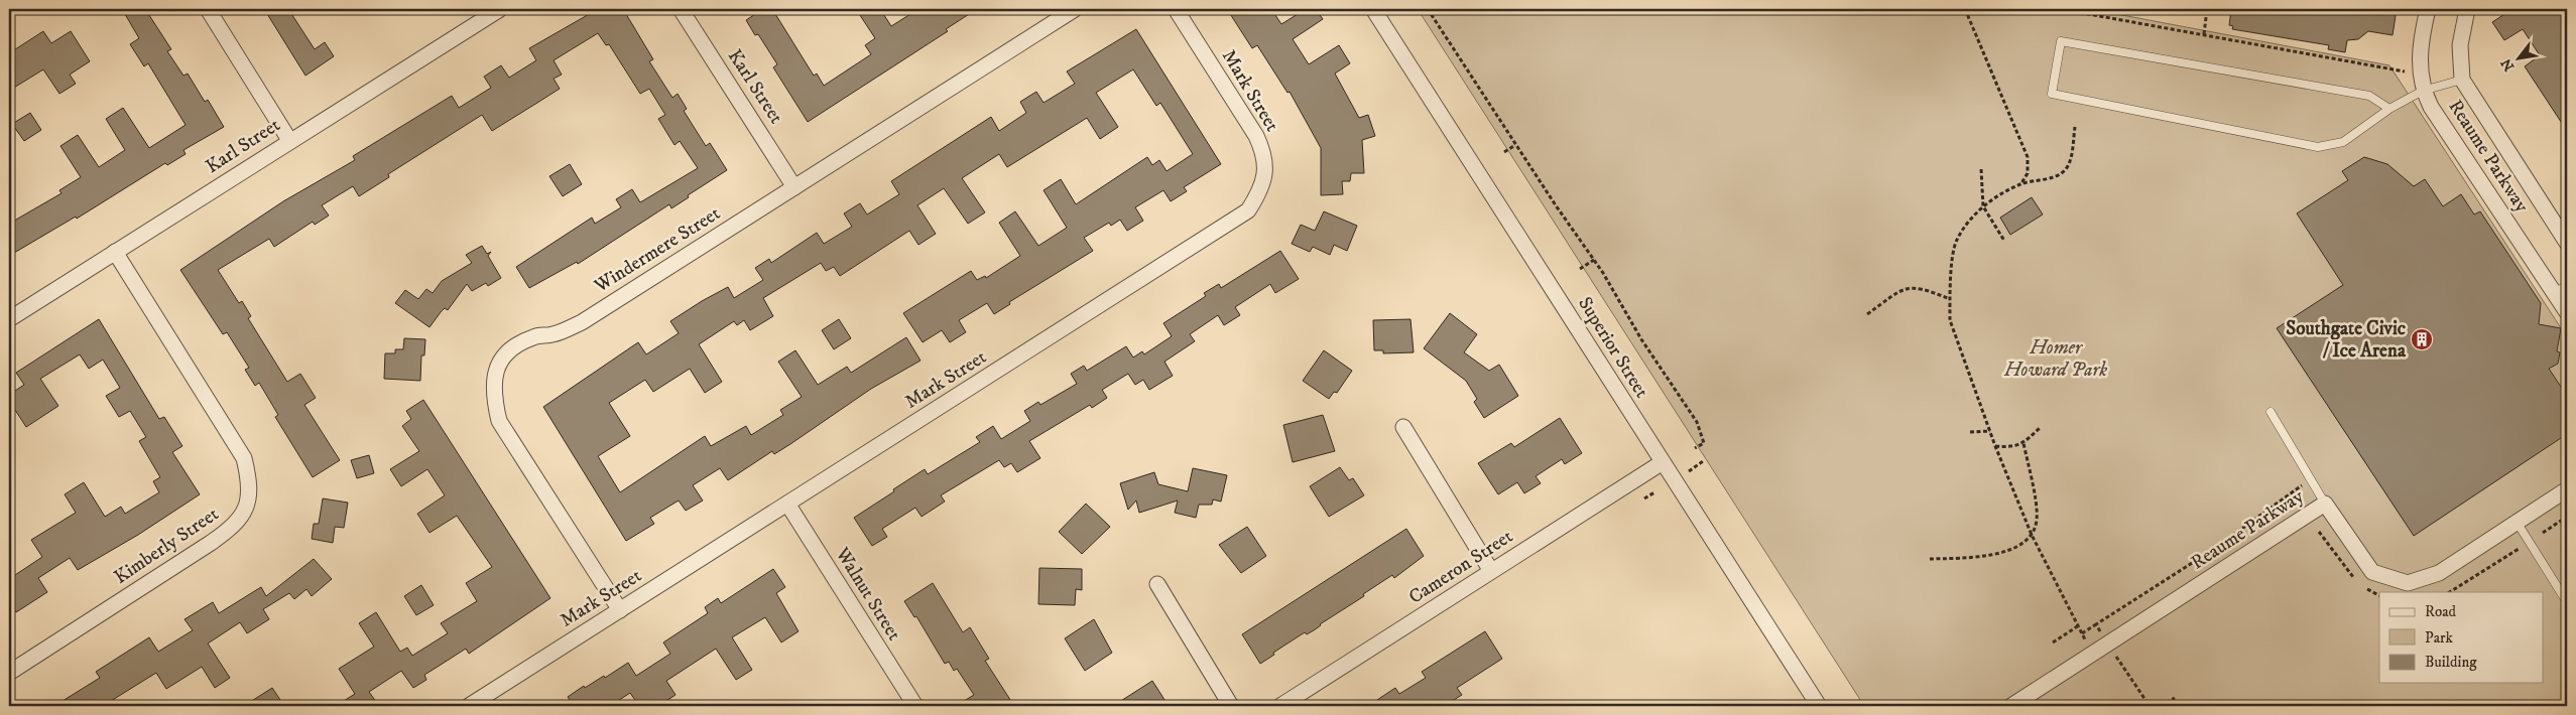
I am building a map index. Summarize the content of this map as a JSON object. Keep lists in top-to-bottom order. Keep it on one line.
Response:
{"streets":{"street":["Karl Street","Mark Street","Reaume Parkway","Windermere Street","Superior Street","Kimberly Street","Cameron Street","Walnut Street"]},"crossings":[["Karl Street","Windermere Street"],["Karl Street","Kimberly Street"],["Mark Street","Windermere Street"],["Mark Street","Walnut Street"],["Superior Street","Cameron Street"]],"parks":["Homer Howard Park"],"places":{"building":["Southgate Civic / Ice Arena"]},"legend":["Road","Park","Building"],"north":"bottom left"}
